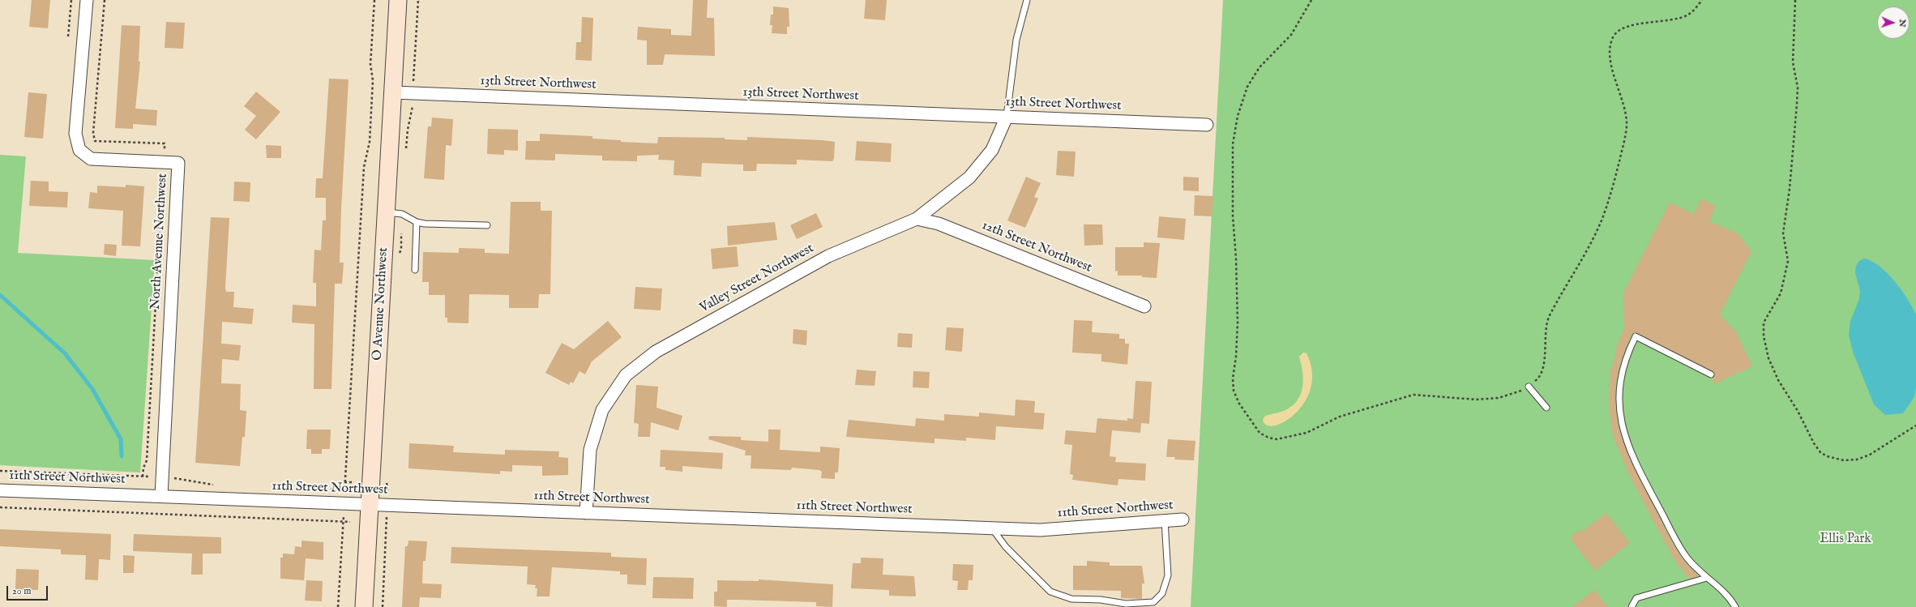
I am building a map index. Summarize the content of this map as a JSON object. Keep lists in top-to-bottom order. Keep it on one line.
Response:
{"streets":{"street":["13th Street Northwest","North Avenue Northwest","12th Street Northwest","Valley Street Northwest","O Avenue Northwest","11th Street Northwest"]},"crossings":[["13th Street Northwest","Valley Street Northwest"],["13th Street Northwest","O Avenue Northwest"],["North Avenue Northwest","11th Street Northwest"],["12th Street Northwest","Valley Street Northwest"],["Valley Street Northwest","11th Street Northwest"],["O Avenue Northwest","11th Street Northwest"]],"parks":["Ellis Park"],"scale_bar":"20 m","north":"right"}
